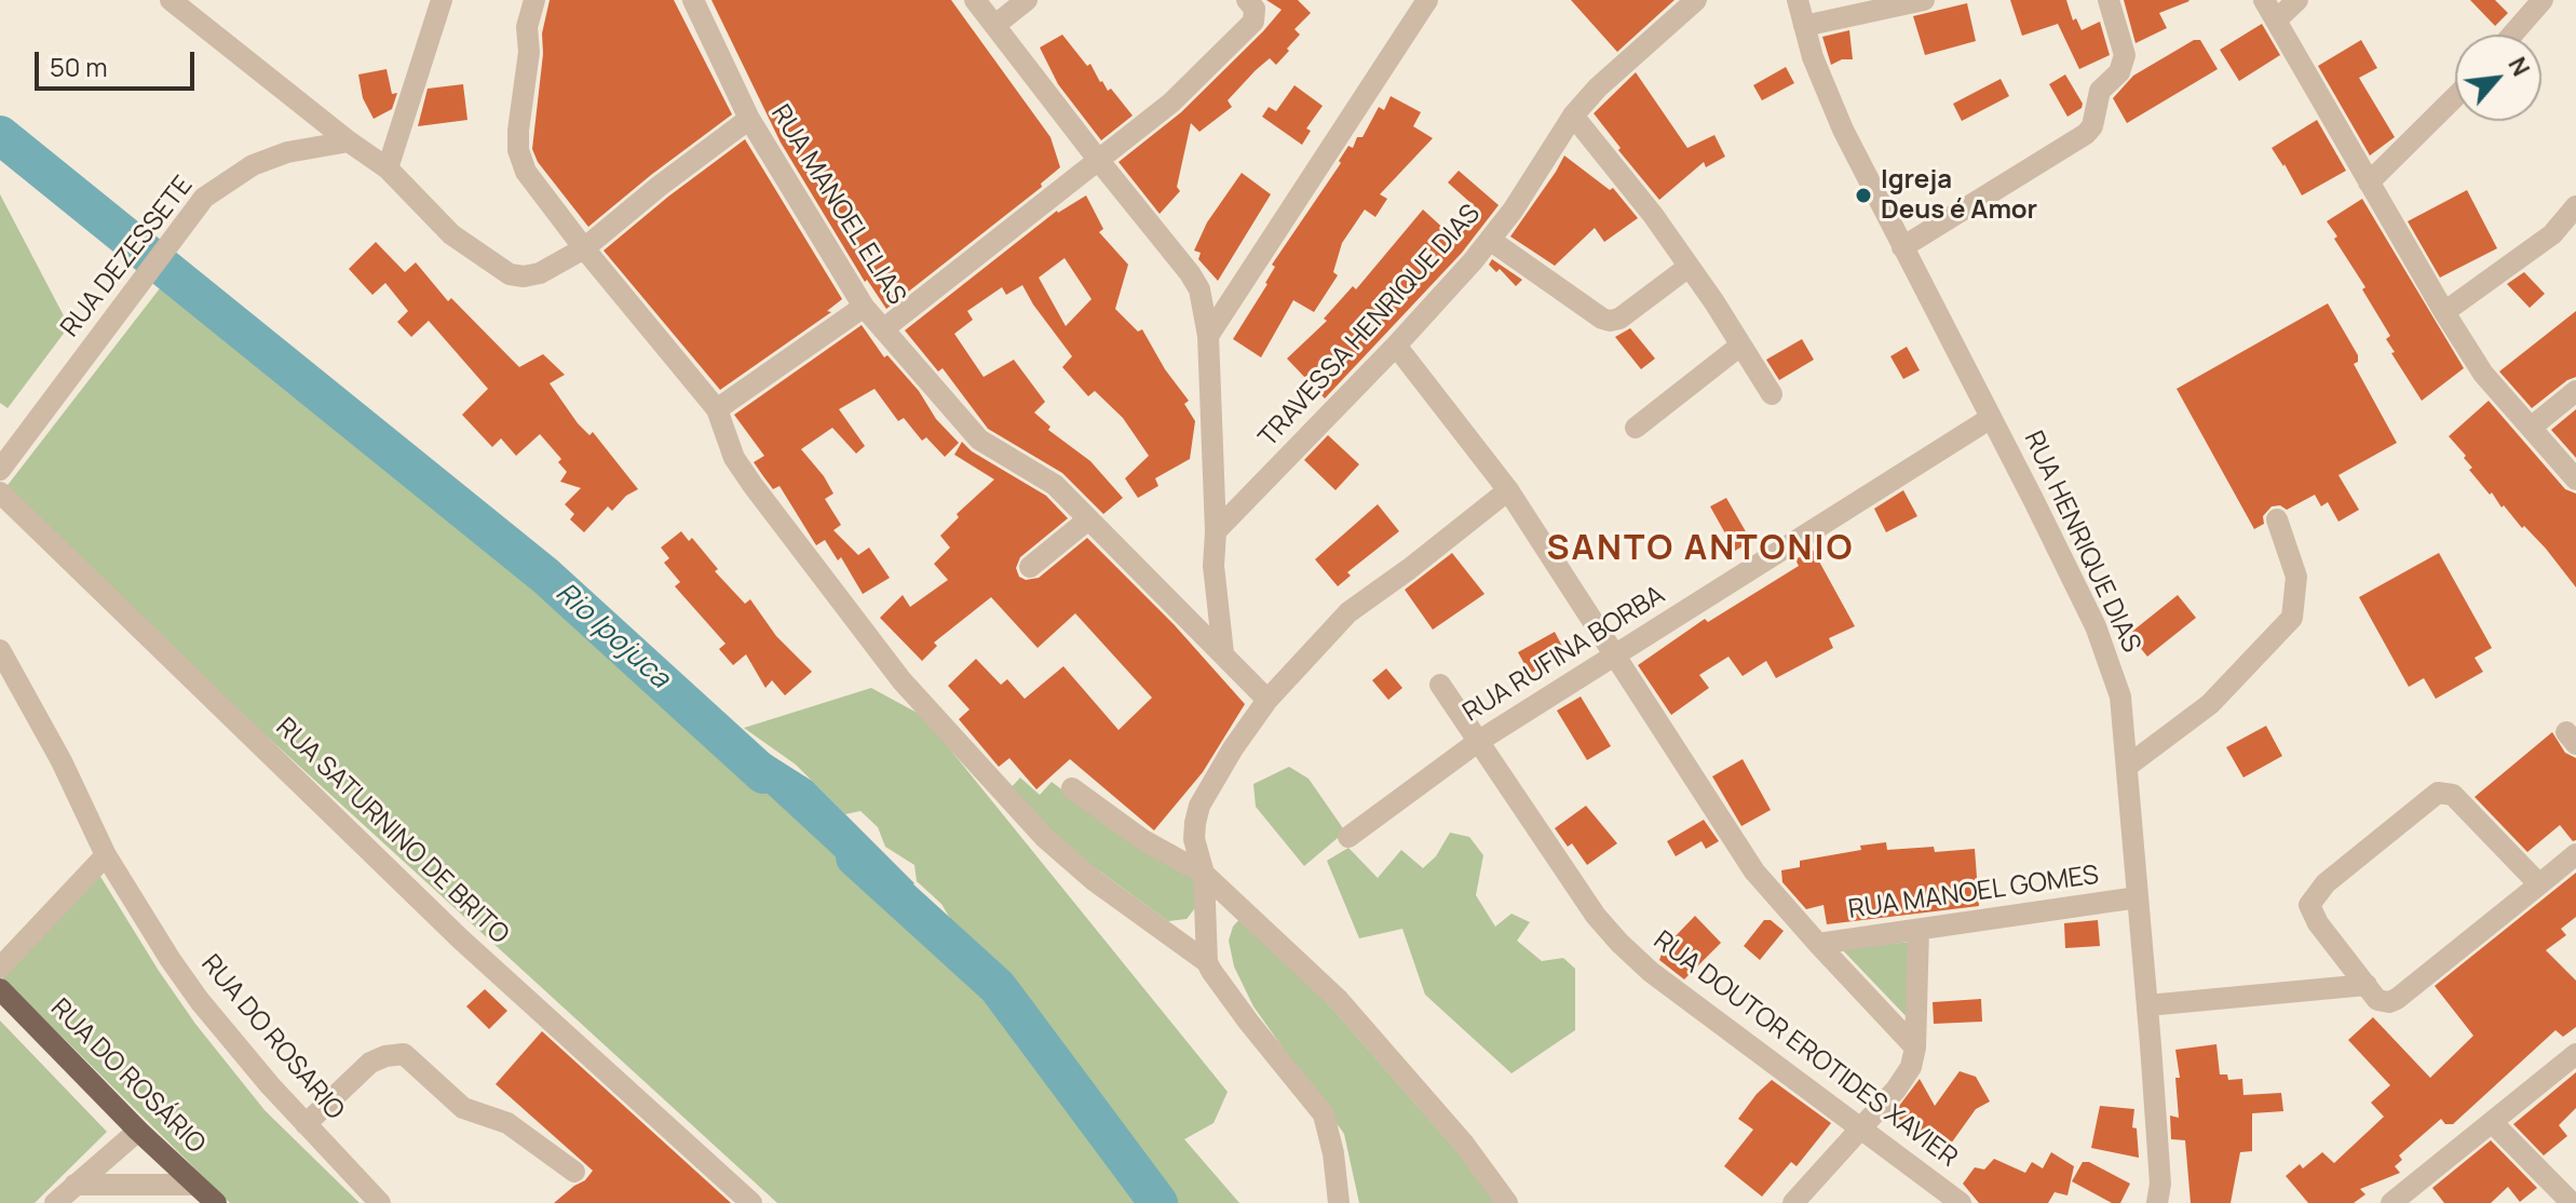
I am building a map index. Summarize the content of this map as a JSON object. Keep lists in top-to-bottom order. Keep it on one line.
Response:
{"streets":{"main road":["RUA DO ROSÁRIO"],"street":["RUA MANOEL ELIAS","RUA DEZESSETE","TRAVESSA HENRIQUE DIAS","RUA HENRIQUE DIAS","RUA RUFINA BORBA","RUA SATURNINO DE BRITO","RUA MANOEL GOMES","RUA DO ROSARIO","RUA DOUTOR EROTIDES XAVIER"]},"crossings":[["RUA HENRIQUE DIAS","RUA RUFINA BORBA"],["RUA HENRIQUE DIAS","RUA MANOEL GOMES"],["RUA RUFINA BORBA","RUA DOUTOR EROTIDES XAVIER"]],"districts":["SANTO ANTONIO"],"water":["Rio Ipojuca"],"places":["Igreja Deus é Amor"],"scale_bar":"50 m","north":"top right"}
